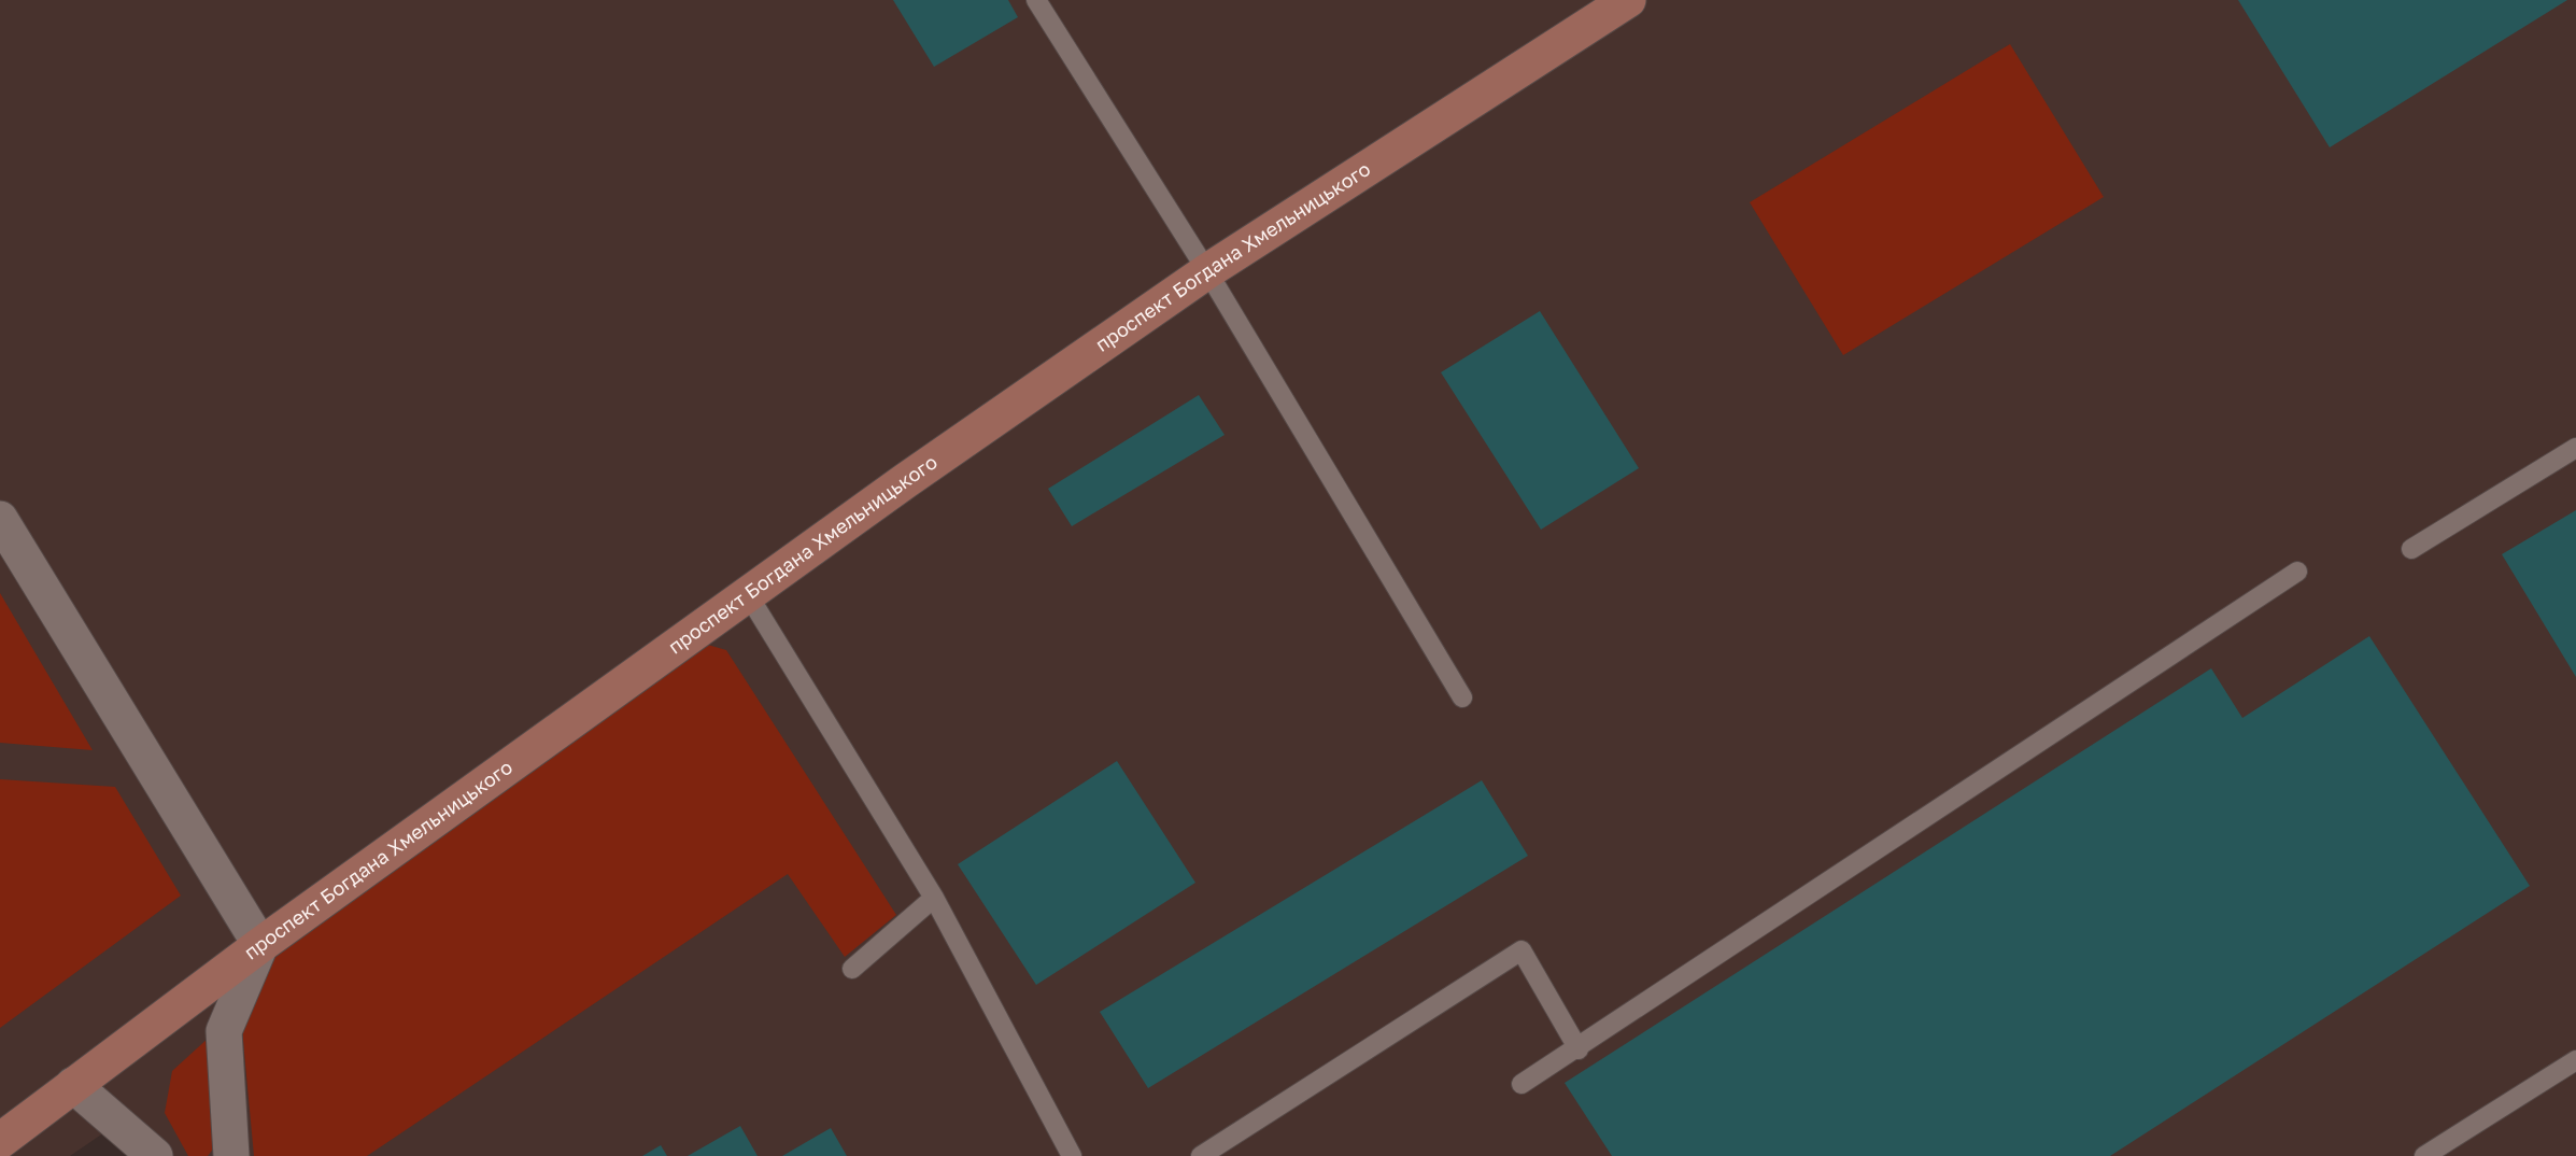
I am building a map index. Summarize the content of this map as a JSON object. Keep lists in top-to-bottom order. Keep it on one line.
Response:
{"streets":{"main road":["проспект Богдана Хмельницького"]}}
